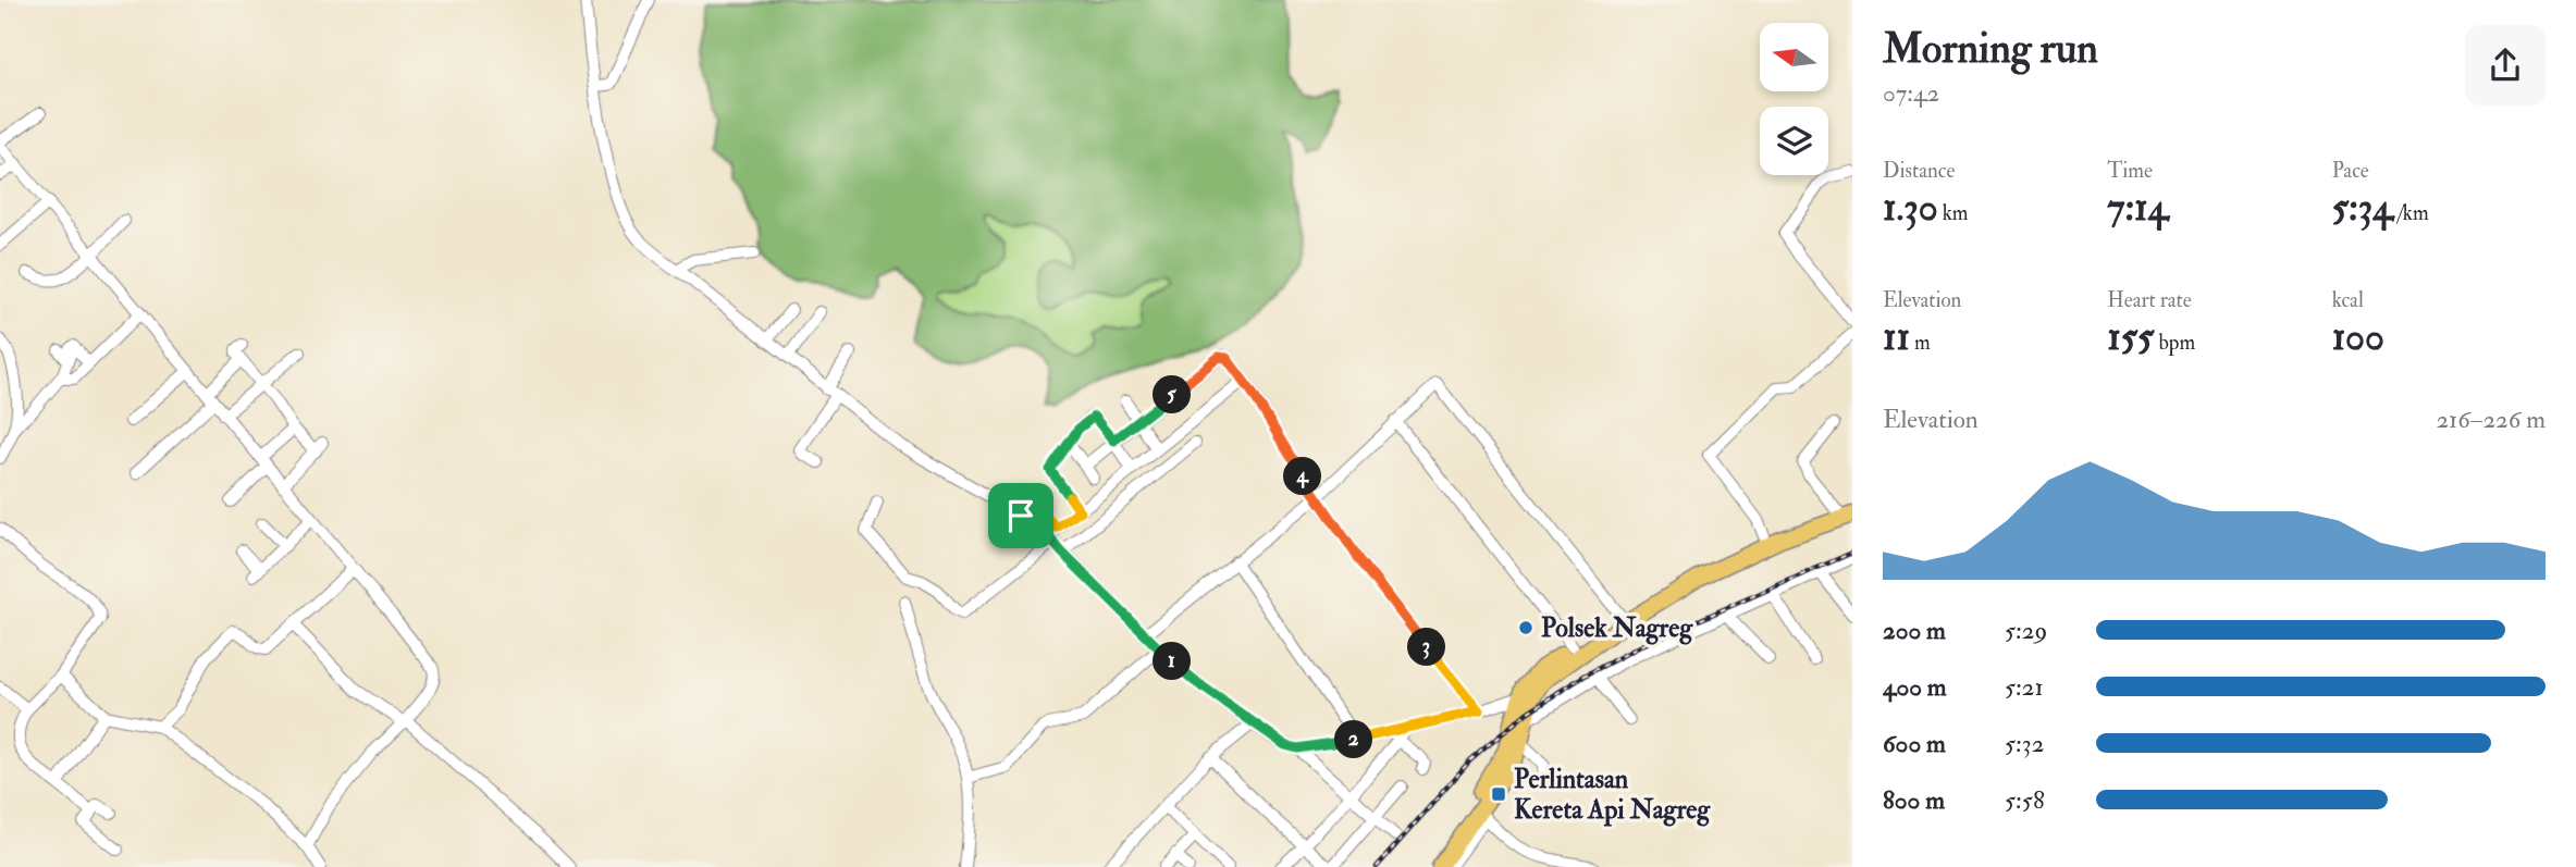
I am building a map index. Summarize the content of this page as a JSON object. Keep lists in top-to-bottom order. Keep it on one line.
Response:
{"places":{"other":["Polsek Nagreg"],"transit":["Perlintasan Kereta Api Nagreg"]},"north":"left","page":{"heading":["Morning run","07:42"],"stats":[["Distance","1.30 km"],["Time","7:14"],["Pace","5:34 /km"],["Elevation","11 m"],["Heart rate","155 bpm"],["kcal","100"]],"pins":["5","4","3","1","2"],"chart":["Elevation","216–226 m"],"list":[{"name":"200 m","note":"5:29"},{"name":"400 m","note":"5:21"},{"name":"600 m","note":"5:32"},{"name":"800 m","note":"5:58"}]}}
